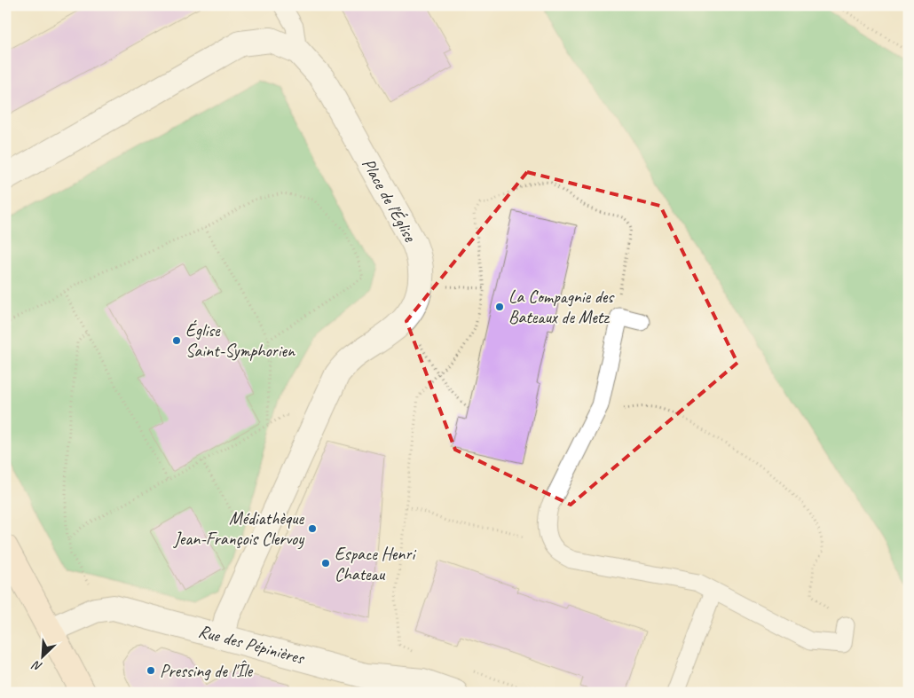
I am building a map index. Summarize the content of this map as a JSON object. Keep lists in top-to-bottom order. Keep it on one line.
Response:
{"streets":{"street":["Place de l'Église","Rue des Pépinières"]},"crossings":[["Place de l'Église","Rue des Pépinières"]],"places":["La Compagnie des Bateaux de Metz","Église Saint-Symphorien","Médiathèque Jean-François Clervoy","Espace Henri Chateau","Pressing de l'Île"],"north":"bottom left"}
